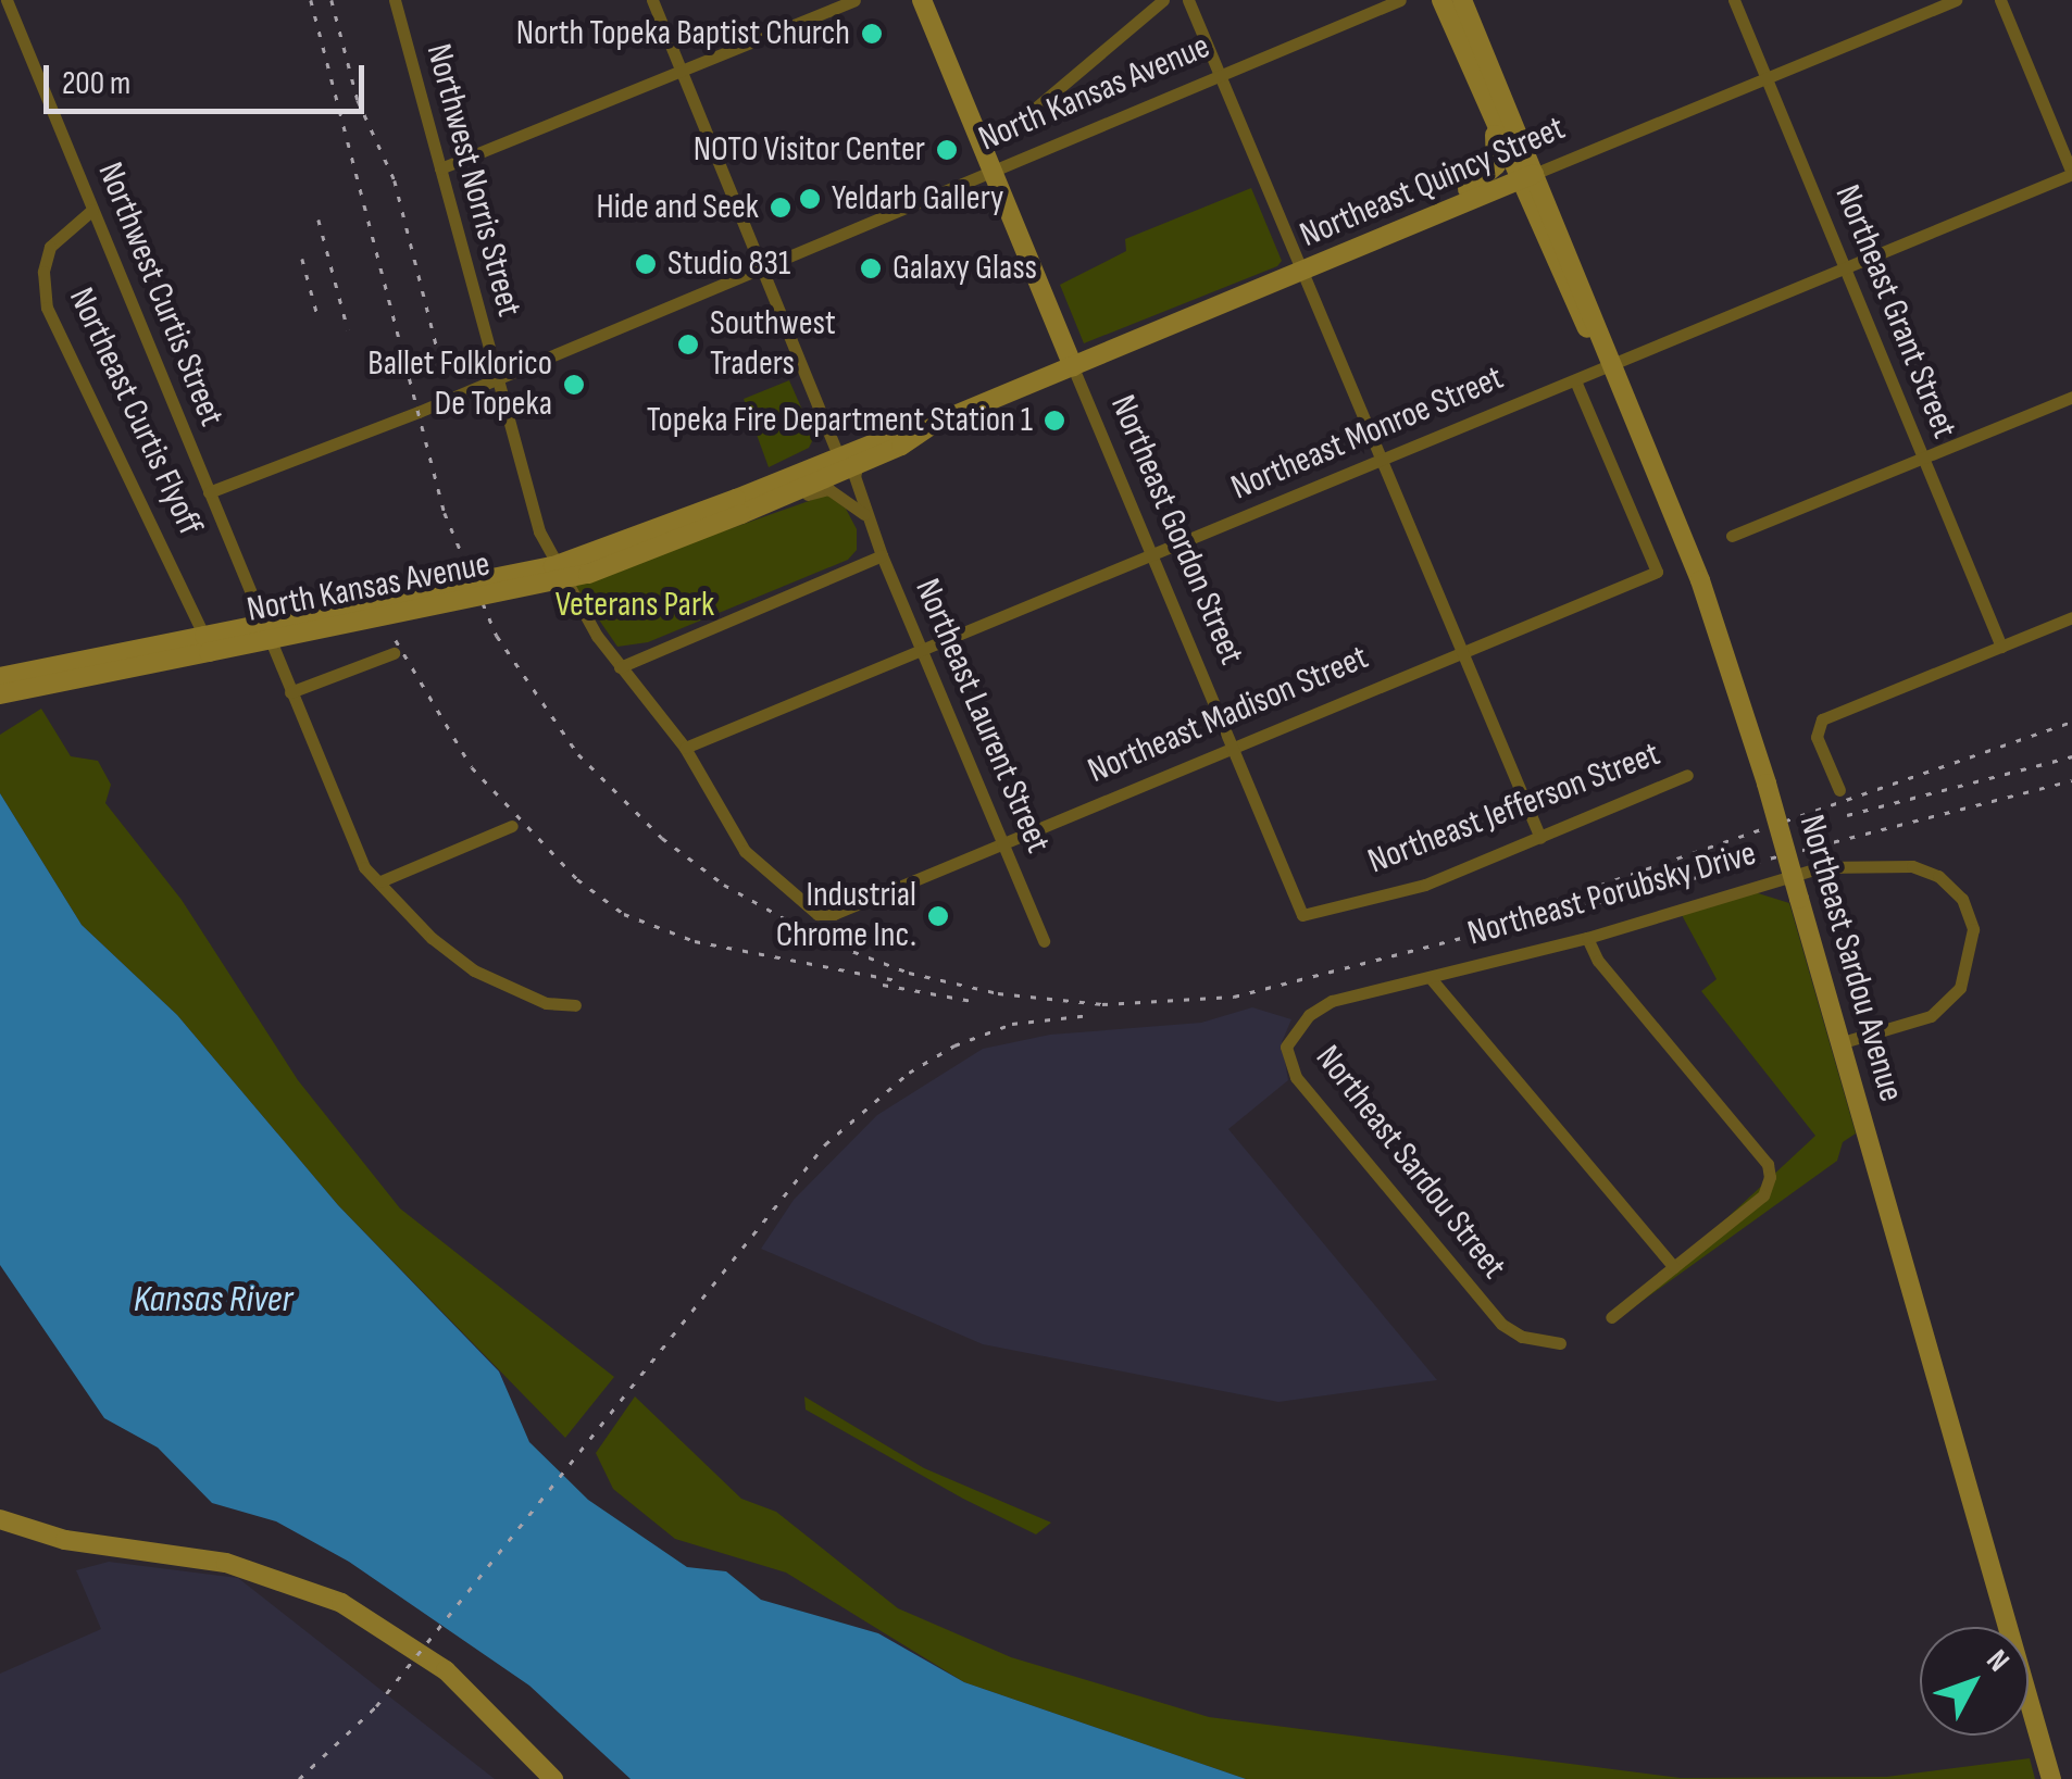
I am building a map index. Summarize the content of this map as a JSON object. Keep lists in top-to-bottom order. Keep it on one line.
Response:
{"streets":{"main road":["North Kansas Avenue","Northeast Quincy Street","Northeast Gordon Street","Northeast Sardou Avenue"],"street":["Northwest Norris Street","Northwest Curtis Street","Northeast Grant Street","Northeast Curtis Flyoff","Northeast Monroe Street","Northeast Madison Street","Northeast Laurent Street","Northeast Jefferson Street","Northeast Porubsky Drive","Northeast Sardou Street"]},"crossings":[["North Kansas Avenue","Northwest Norris Street"],["North Kansas Avenue","Northeast Quincy Street"],["North Kansas Avenue","Northwest Curtis Street"],["North Kansas Avenue","Northeast Curtis Flyoff"],["North Kansas Avenue","Northeast Gordon Street"],["North Kansas Avenue","Northeast Laurent Street"],["Northwest Norris Street","Northeast Monroe Street"],["Northwest Norris Street","Northeast Madison Street"],["Northeast Quincy Street","Northeast Grant Street"],["Northeast Quincy Street","Northeast Gordon Street"],["Northeast Quincy Street","Northeast Laurent Street"],["Northeast Quincy Street","Northeast Sardou Avenue"],["Northwest Curtis Street","Northeast Curtis Flyoff"],["Northeast Grant Street","Northeast Monroe Street"],["Northeast Monroe Street","Northeast Gordon Street"],["Northeast Monroe Street","Northeast Madison Street"],["Northeast Monroe Street","Northeast Laurent Street"],["Northeast Monroe Street","Northeast Sardou Avenue"],["Northeast Gordon Street","Northeast Madison Street"],["Northeast Gordon Street","Northeast Jefferson Street"],["Northeast Madison Street","Northeast Laurent Street"],["Northeast Porubsky Drive","Northeast Sardou Avenue"],["Northeast Porubsky Drive","Northeast Sardou Street"]],"water":["Kansas River"],"parks":["Veterans Park"],"places":["North Topeka Baptist Church","NOTO Visitor Center","Yeldarb Gallery","Hide and Seek","Studio 831","Galaxy Glass","Southwest Traders","Ballet Folklorico De Topeka","Topeka Fire Department Station 1","Industrial Chrome Inc."],"scale_bar":"200 m","north":"top right"}
